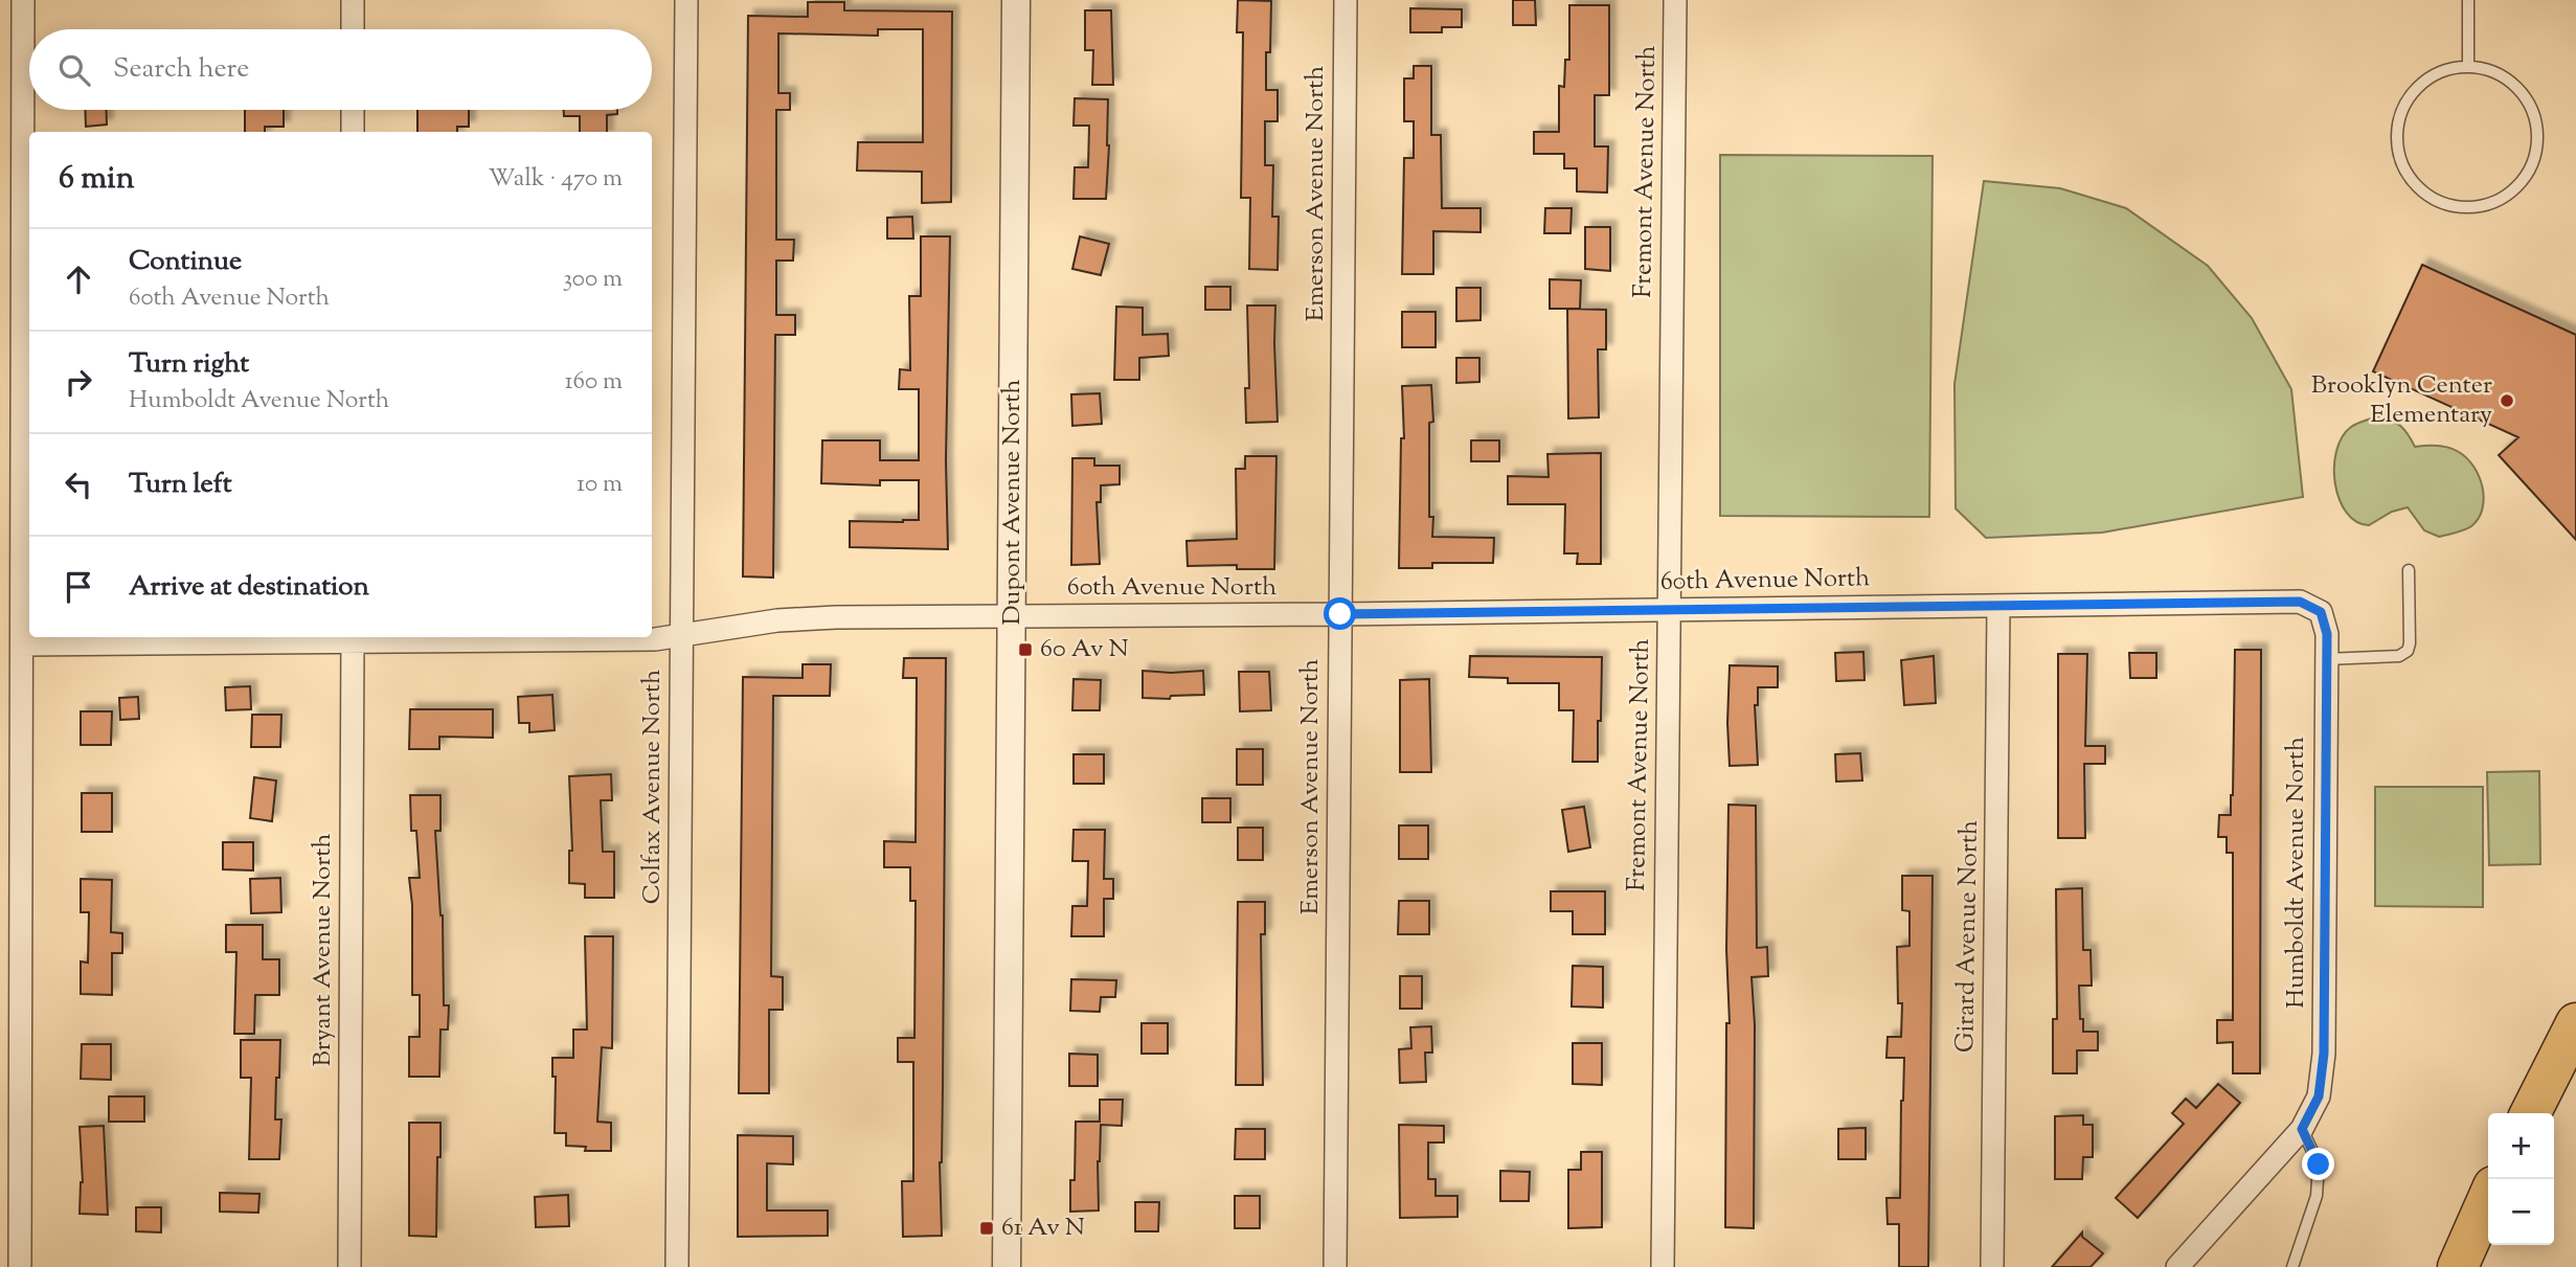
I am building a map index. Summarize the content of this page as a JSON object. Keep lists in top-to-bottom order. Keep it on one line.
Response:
{"streets":{"street":["Fremont Avenue North","Emerson Avenue North","Dupont Avenue North","60th Avenue North","Colfax Avenue North","Humboldt Avenue North","Girard Avenue North","Bryant Avenue North"]},"crossings":[["Fremont Avenue North","60th Avenue North"],["Emerson Avenue North","60th Avenue North"],["Dupont Avenue North","60th Avenue North"],["60th Avenue North","Colfax Avenue North"],["60th Avenue North","Humboldt Avenue North"],["60th Avenue North","Girard Avenue North"],["60th Avenue North","Bryant Avenue North"]],"places":{"other":["Brooklyn Center Elementary"],"transit":["60 Av N","61 Av N"]},"page":{"search":"Search here","heading":["6 min","Walk · 470 m"],"list":[["Continue","60th Avenue North","300 m"],["Turn right","Humboldt Avenue North","160 m"],["Turn left","10 m"],"Arrive at destination"],"map_buttons":["+","−"]}}
